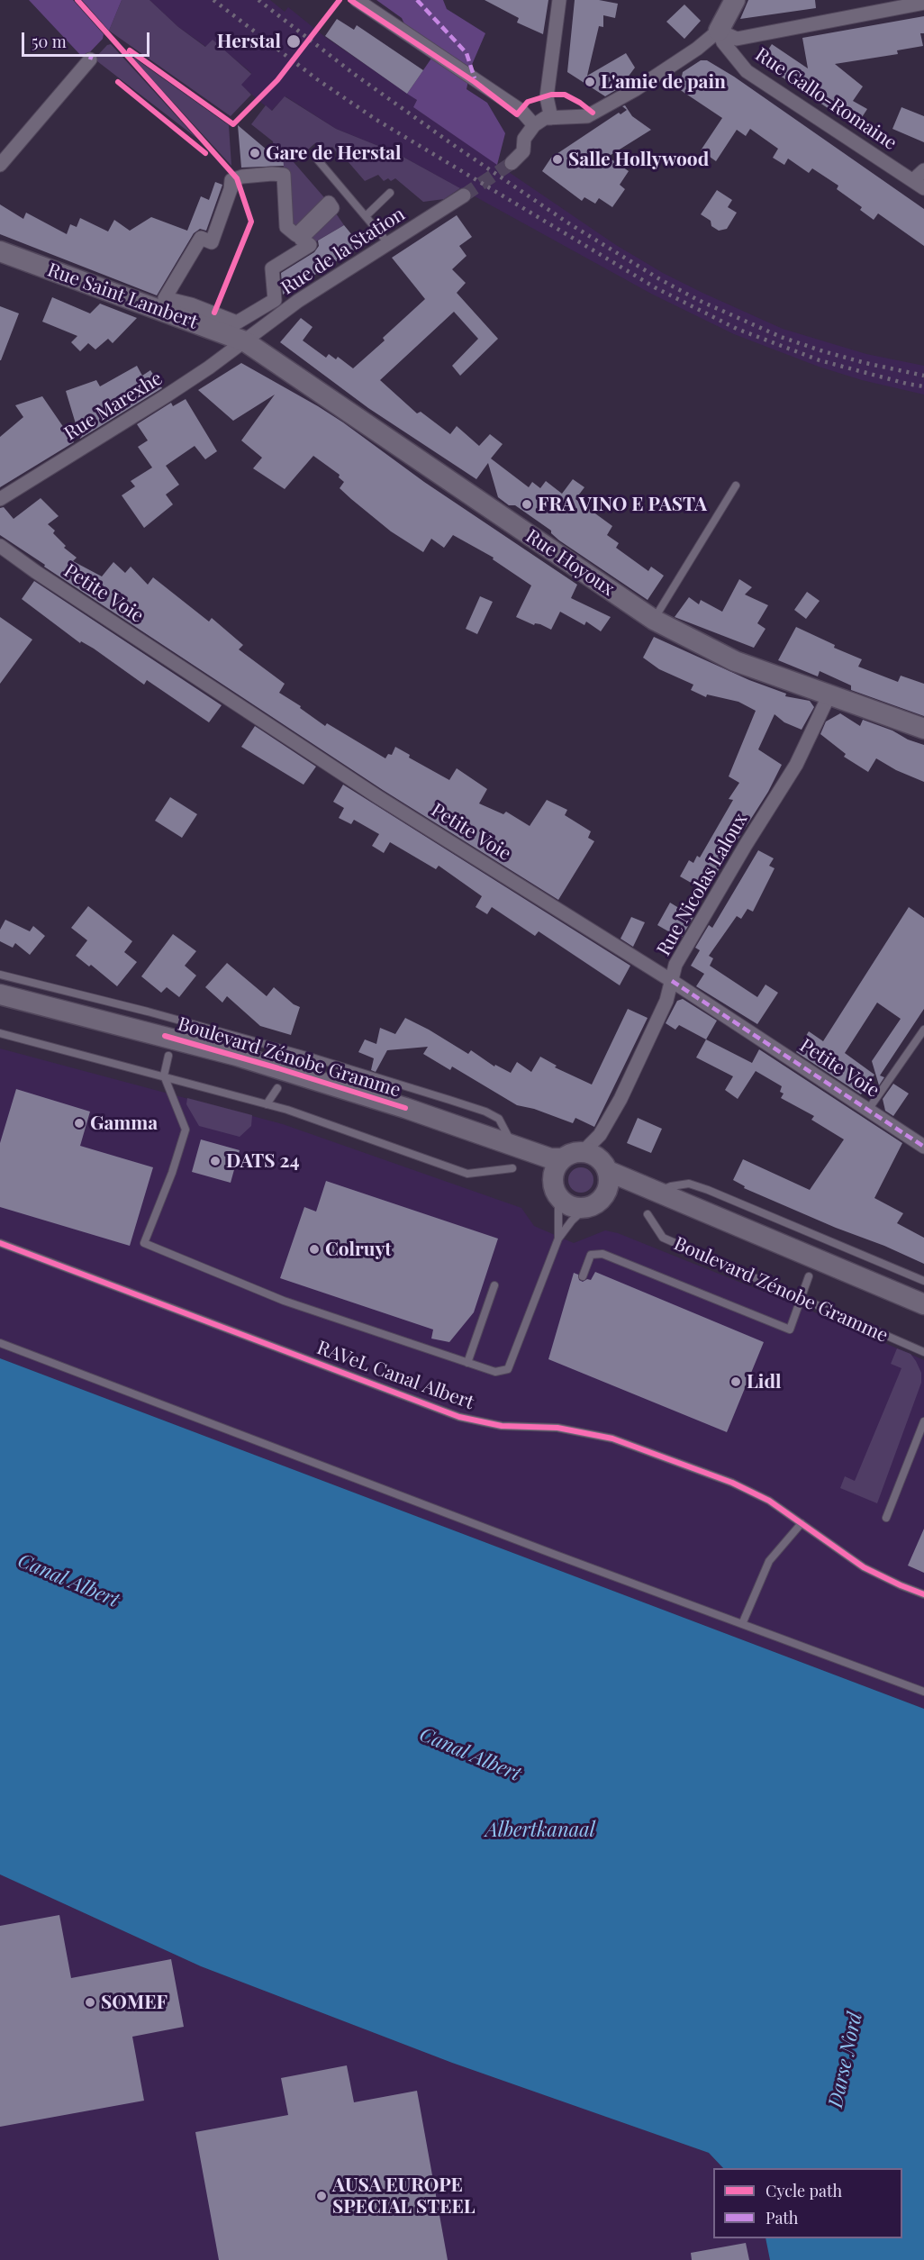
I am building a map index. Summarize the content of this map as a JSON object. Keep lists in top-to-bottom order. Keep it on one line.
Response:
{"streets":{"main road":["Rue Saint Lambert","Rue Hoyoux","Boulevard Zénobe Gramme"],"street":["Rue Gallo-Romaine","Rue de la Station","Rue Marexhe","Petite Voie","Rue Nicolas Laloux"],"lane":["RAVeL Canal Albert"]},"crossings":[["Rue de la Station","Rue Saint Lambert"],["Rue de la Station","Rue Marexhe"],["Rue de la Station","Rue Hoyoux"],["Rue Saint Lambert","Rue Marexhe"],["Rue Saint Lambert","Rue Hoyoux"],["Rue Marexhe","Rue Hoyoux"],["Rue Hoyoux","Rue Nicolas Laloux"],["Petite Voie","Rue Nicolas Laloux"],["Rue Nicolas Laloux","Boulevard Zénobe Gramme"]],"water":["Canal Albert","Albertkanaal","Darse Nord"],"places":["Herstal","L'amie de pain","Gare de Herstal","Salle Hollywood","FRA VINO E PASTA","Gamma","DATS 24","Colruyt","Lidl","SOMEF","AUSA EUROPE SPECIAL STEEL"],"legend":["Cycle path","Path"],"scale_bar":"50 m"}
